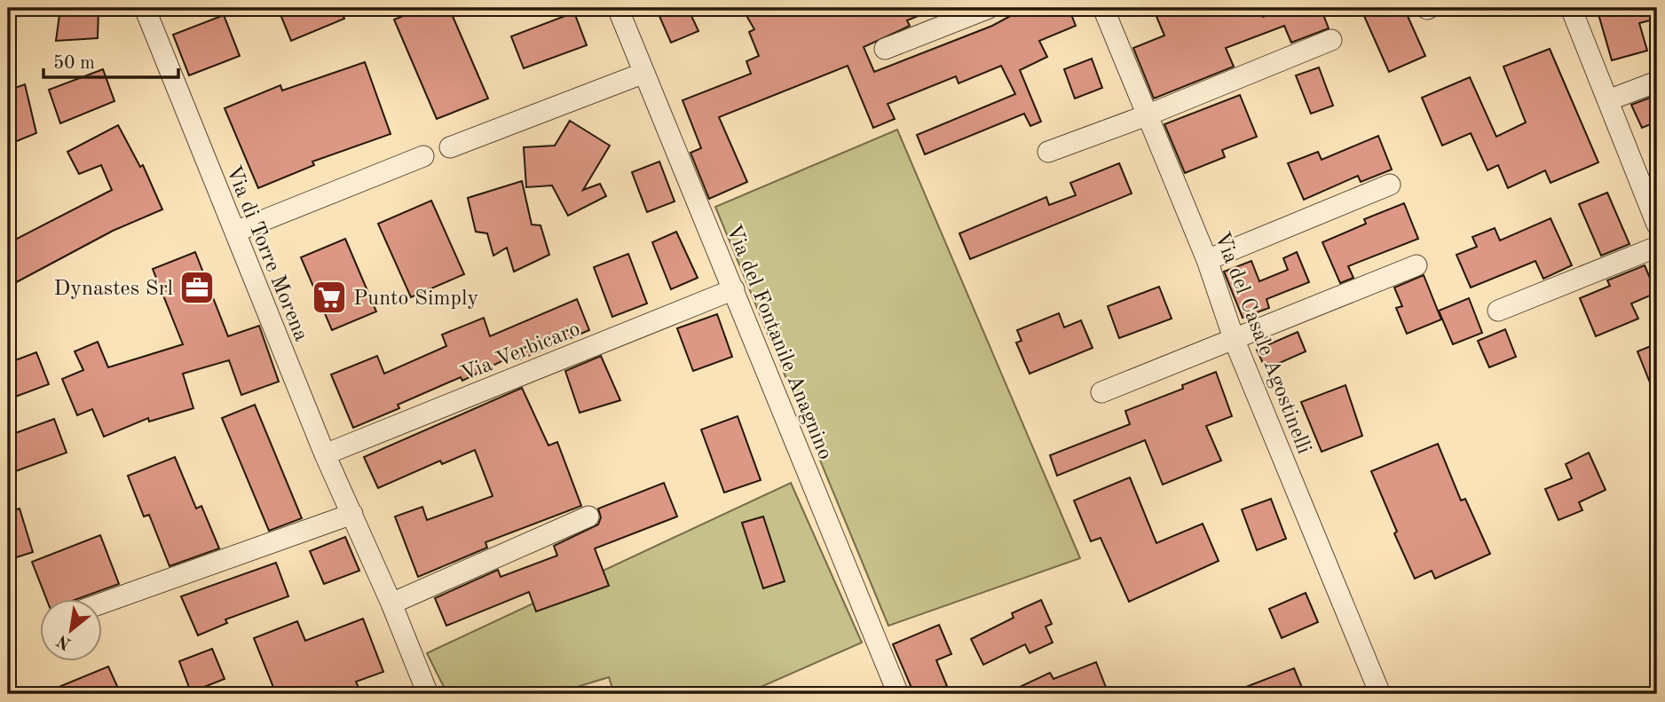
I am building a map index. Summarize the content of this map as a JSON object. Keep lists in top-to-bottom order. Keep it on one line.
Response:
{"streets":{"street":["Via di Torre Morena","Via del Fontanile Anagnino","Via del Casale Agostinelli","Via Verbicaro"]},"crossings":[["Via di Torre Morena","Via Verbicaro"],["Via del Fontanile Anagnino","Via Verbicaro"]],"places":{"office":["Dynastes Srl"],"supermarket":["Punto Simply"]},"scale_bar":"50 m","north":"bottom left"}
